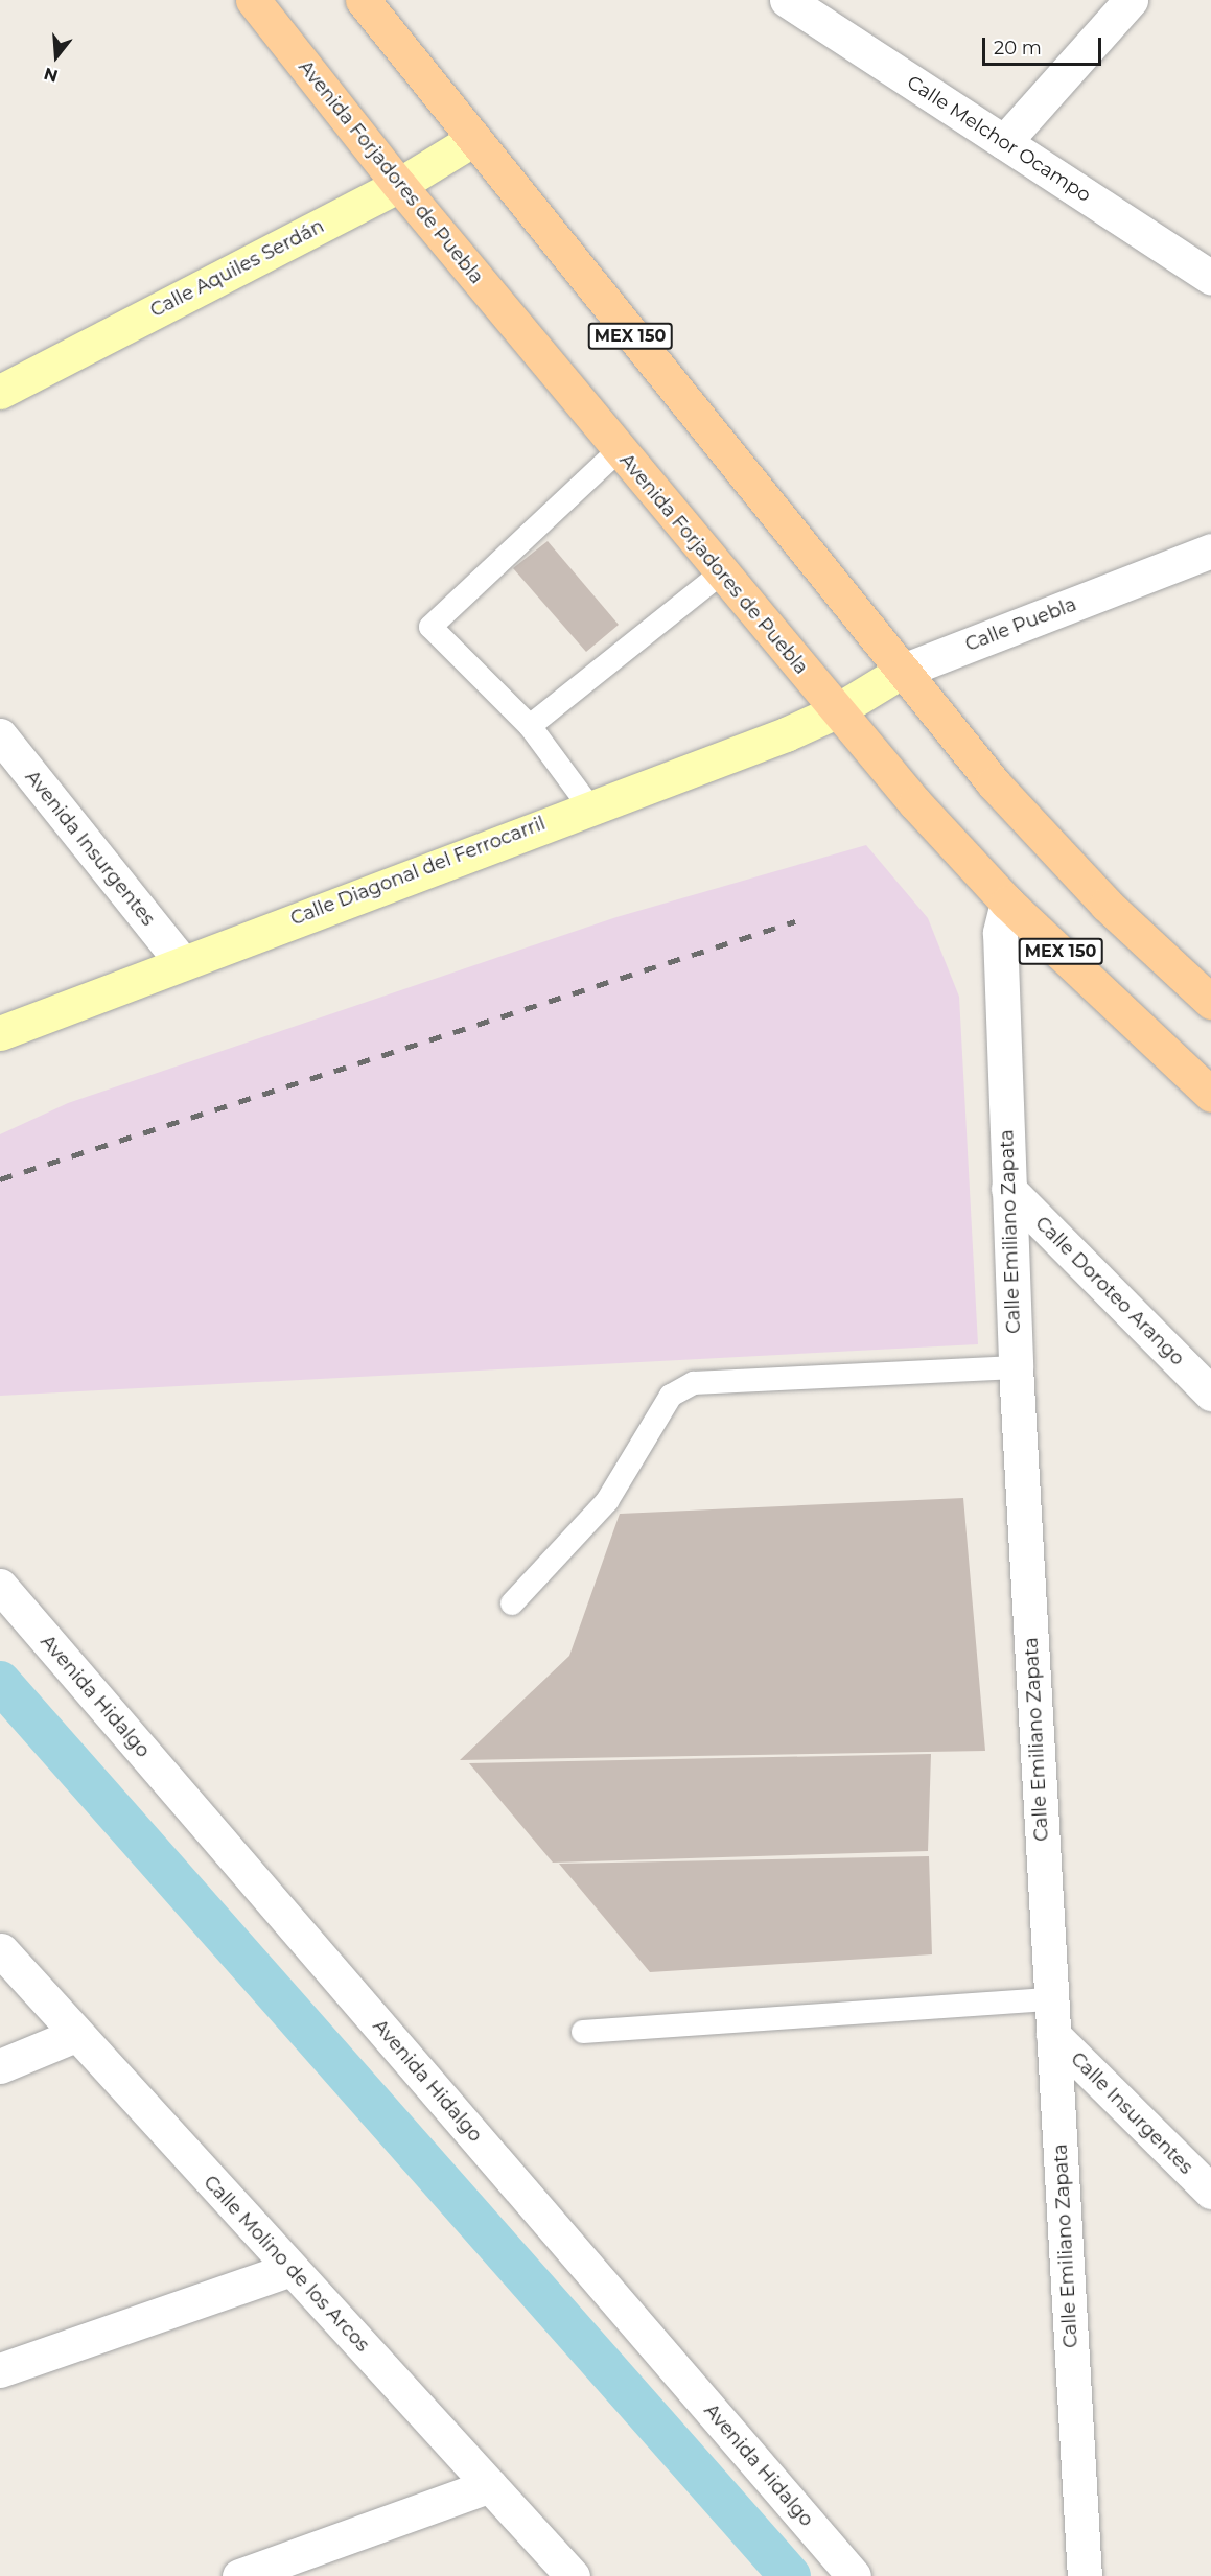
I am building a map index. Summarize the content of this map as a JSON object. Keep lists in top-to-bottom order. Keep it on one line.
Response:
{"streets":{"main road":["Avenida Forjadores de Puebla","Calle Aquiles Serdán","MEX 150","Calle Puebla","Calle Diagonal del Ferrocarril"],"street":["Calle Melchor Ocampo","Avenida Insurgentes","Calle Emiliano Zapata","Calle Doroteo Arango","Avenida Hidalgo","Calle Insurgentes","Calle Molino de los Arcos"]},"crossings":[["Avenida Forjadores de Puebla","Calle Aquiles Serdán"],["Avenida Forjadores de Puebla","Calle Puebla"],["Avenida Forjadores de Puebla","Calle Diagonal del Ferrocarril"],["Avenida Forjadores de Puebla","Calle Emiliano Zapata"],["Calle Aquiles Serdán","MEX 150"],["MEX 150","Calle Puebla"],["Calle Puebla","Calle Diagonal del Ferrocarril"],["Avenida Insurgentes","Calle Diagonal del Ferrocarril"],["Calle Emiliano Zapata","Calle Doroteo Arango"],["Calle Emiliano Zapata","Calle Insurgentes"]],"scale_bar":"20 m","north":"bottom"}
